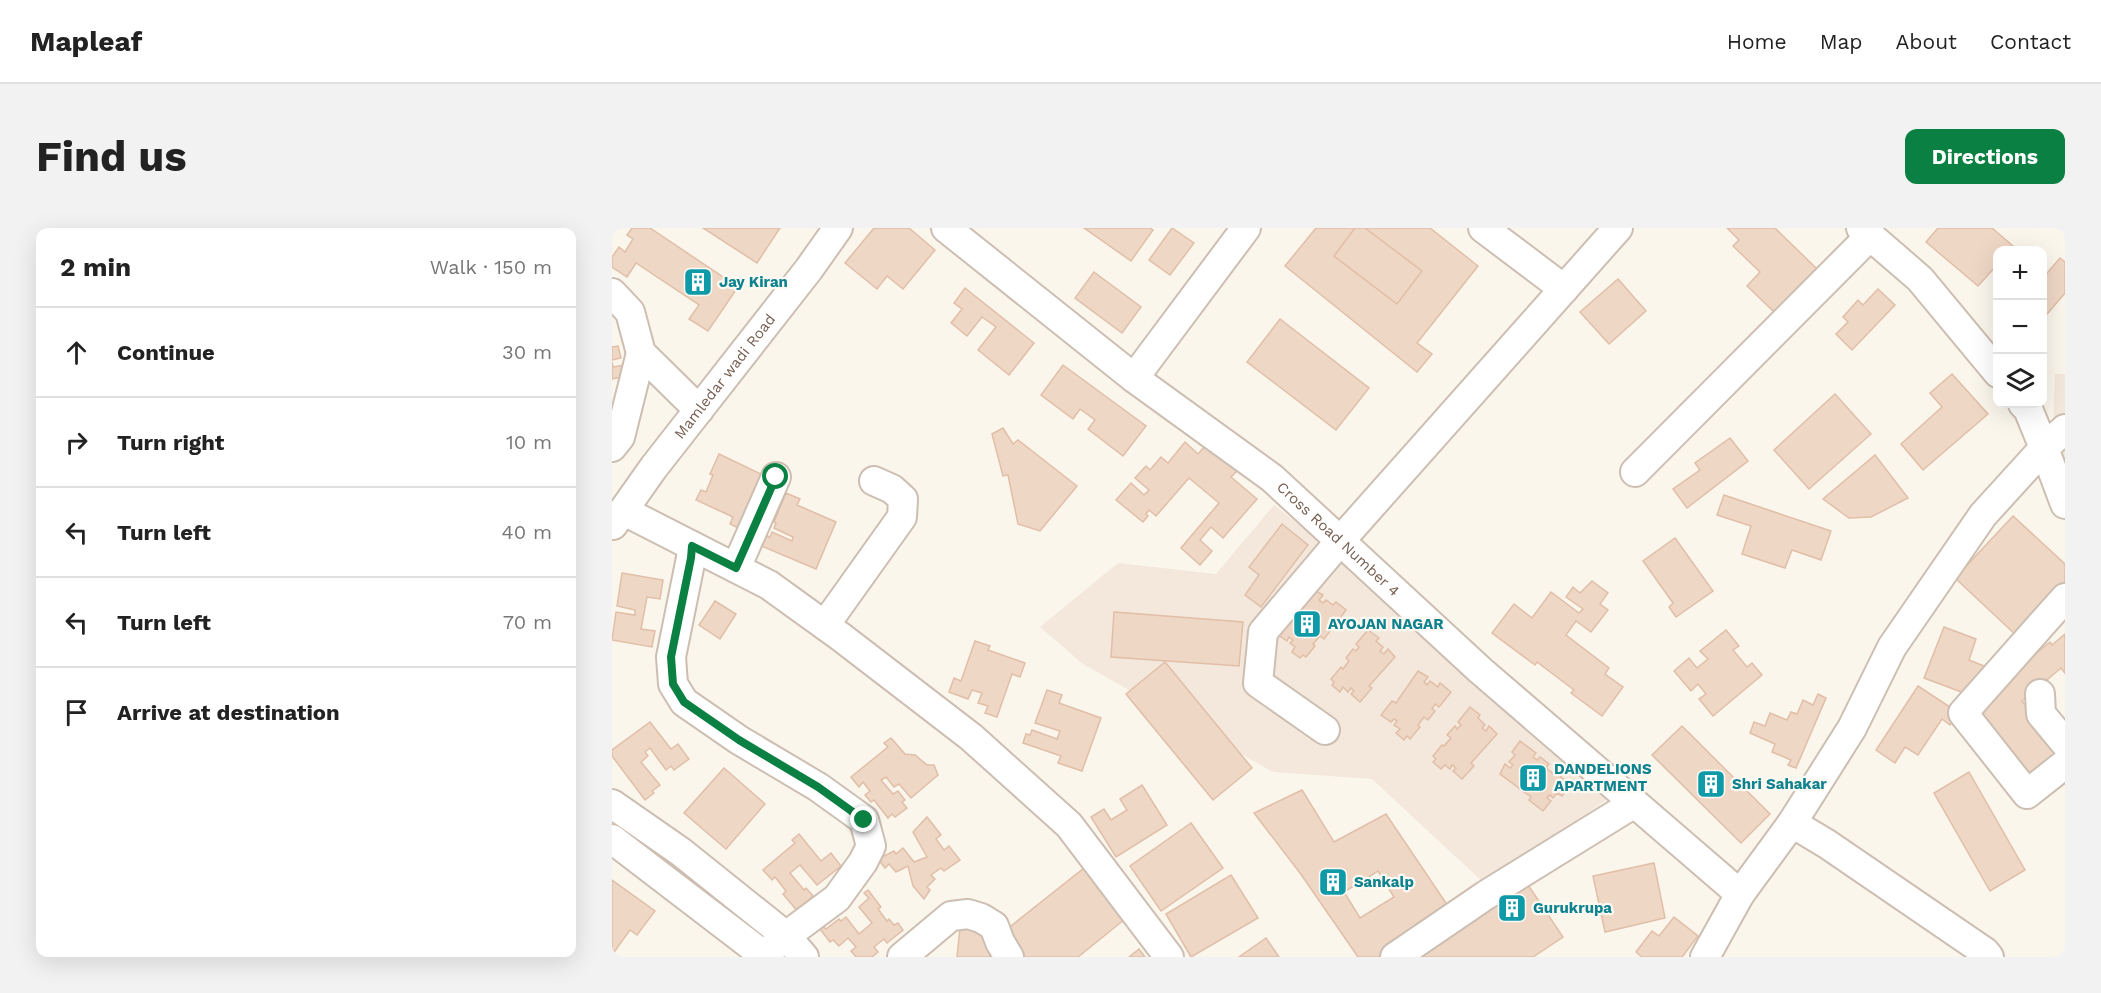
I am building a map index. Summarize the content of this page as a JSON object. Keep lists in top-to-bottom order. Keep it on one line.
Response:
{"streets":{"street":["Mamledar wadi Road","Cross Road Number 4"]},"places":{"building":["Jay Kiran","AYOJAN NAGAR","DANDELIONS APARTMENT","Shri Sahakar","Sankalp","Gurukrupa"]},"page":{"header":"Mapleaf","nav":["Home","Map","About","Contact"],"buttons":"Directions","title":"Find us","heading":["2 min","Walk · 150 m"],"map_buttons":["+","−"],"list":[["Continue","30 m"],["Turn right","10 m"],["Turn left","40 m"],["Turn left","70 m"],"Arrive at destination"]}}
